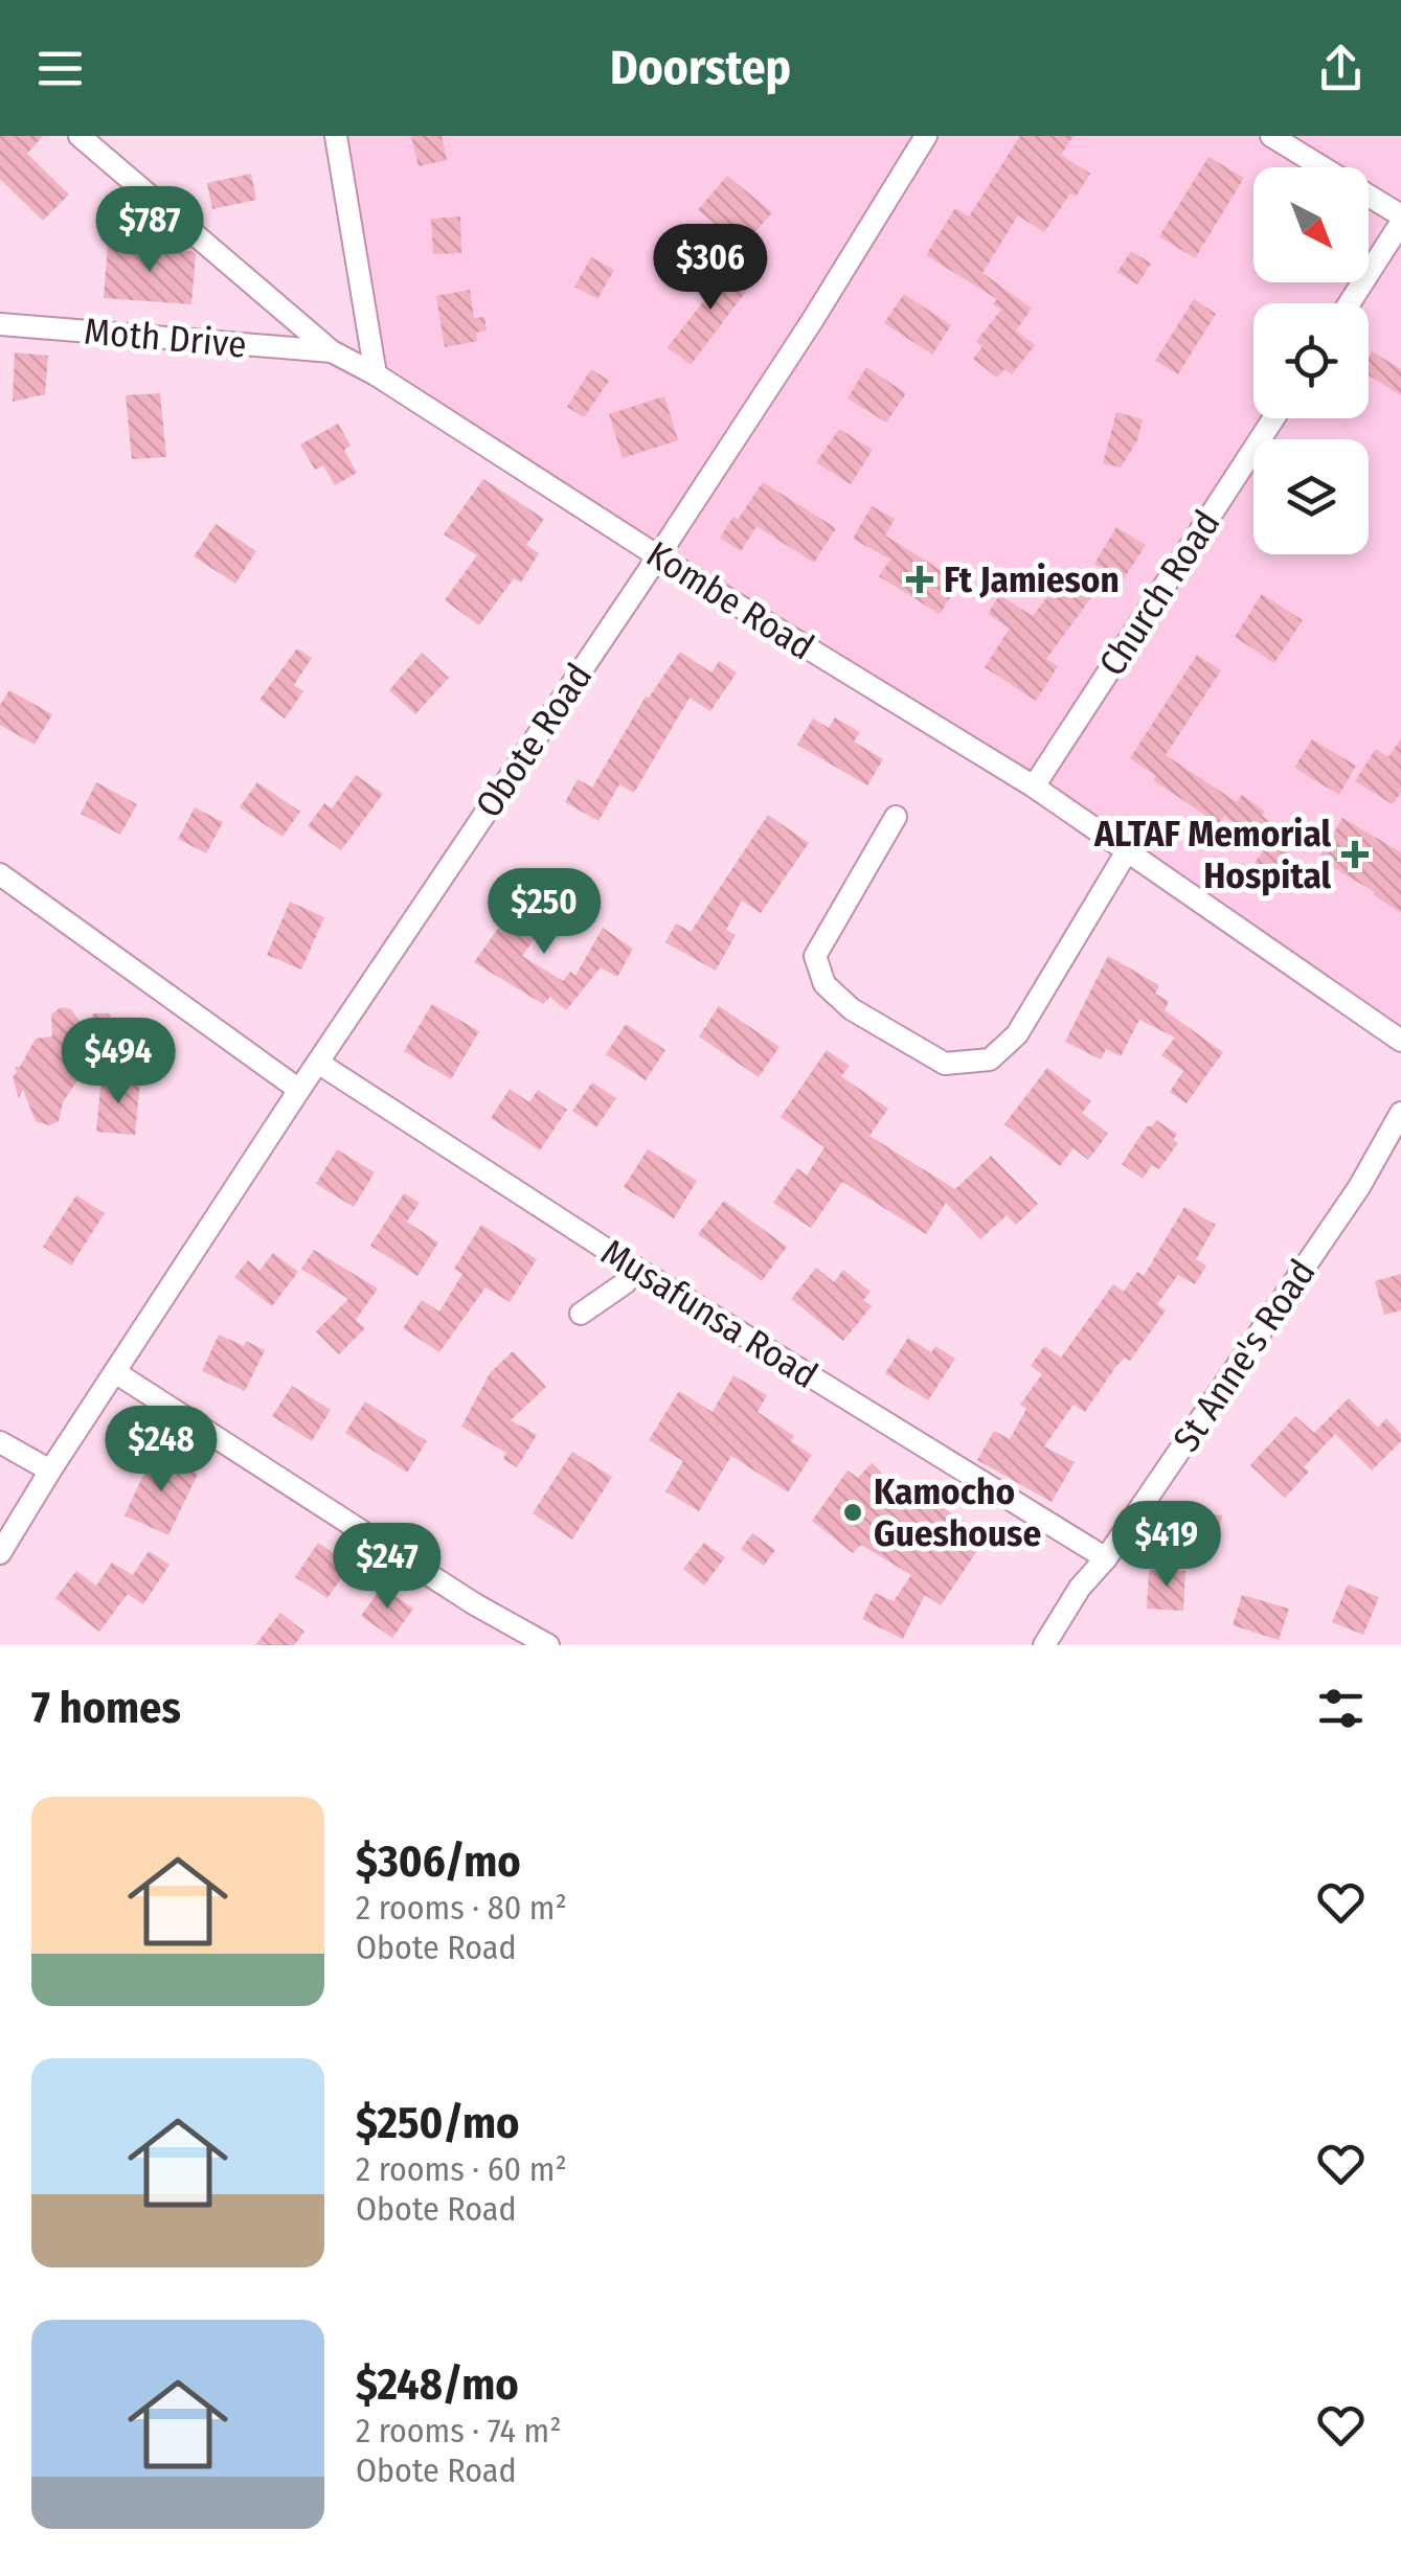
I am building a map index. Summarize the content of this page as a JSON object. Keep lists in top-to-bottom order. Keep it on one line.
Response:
{"streets":{"street":["Moth Drive","Church Road","Kombe Road","Obote Road","Musafunsa Road","St Anne's Road"]},"crossings":[["Moth Drive","Kombe Road"],["Church Road","Kombe Road"],["Kombe Road","Obote Road"],["Obote Road","Musafunsa Road"],["Musafunsa Road","St Anne's Road"]],"places":{"health":["Ft Jamieson","ALTAF Memorial Hospital"],"other":["Kamocho Gueshouse"]},"north":"bottom right","page":{"header":"Doorstep","price":["$787","$306","$250","$494","$248","$419","$247"],"heading":"7 homes","list":[{"name":"$306/mo","note":"2 rooms · 80 m² · Obote Road"},{"name":"$250/mo","note":"2 rooms · 60 m² · Obote Road"},{"name":"$248/mo","note":"2 rooms · 74 m² · Obote Road"}]}}
